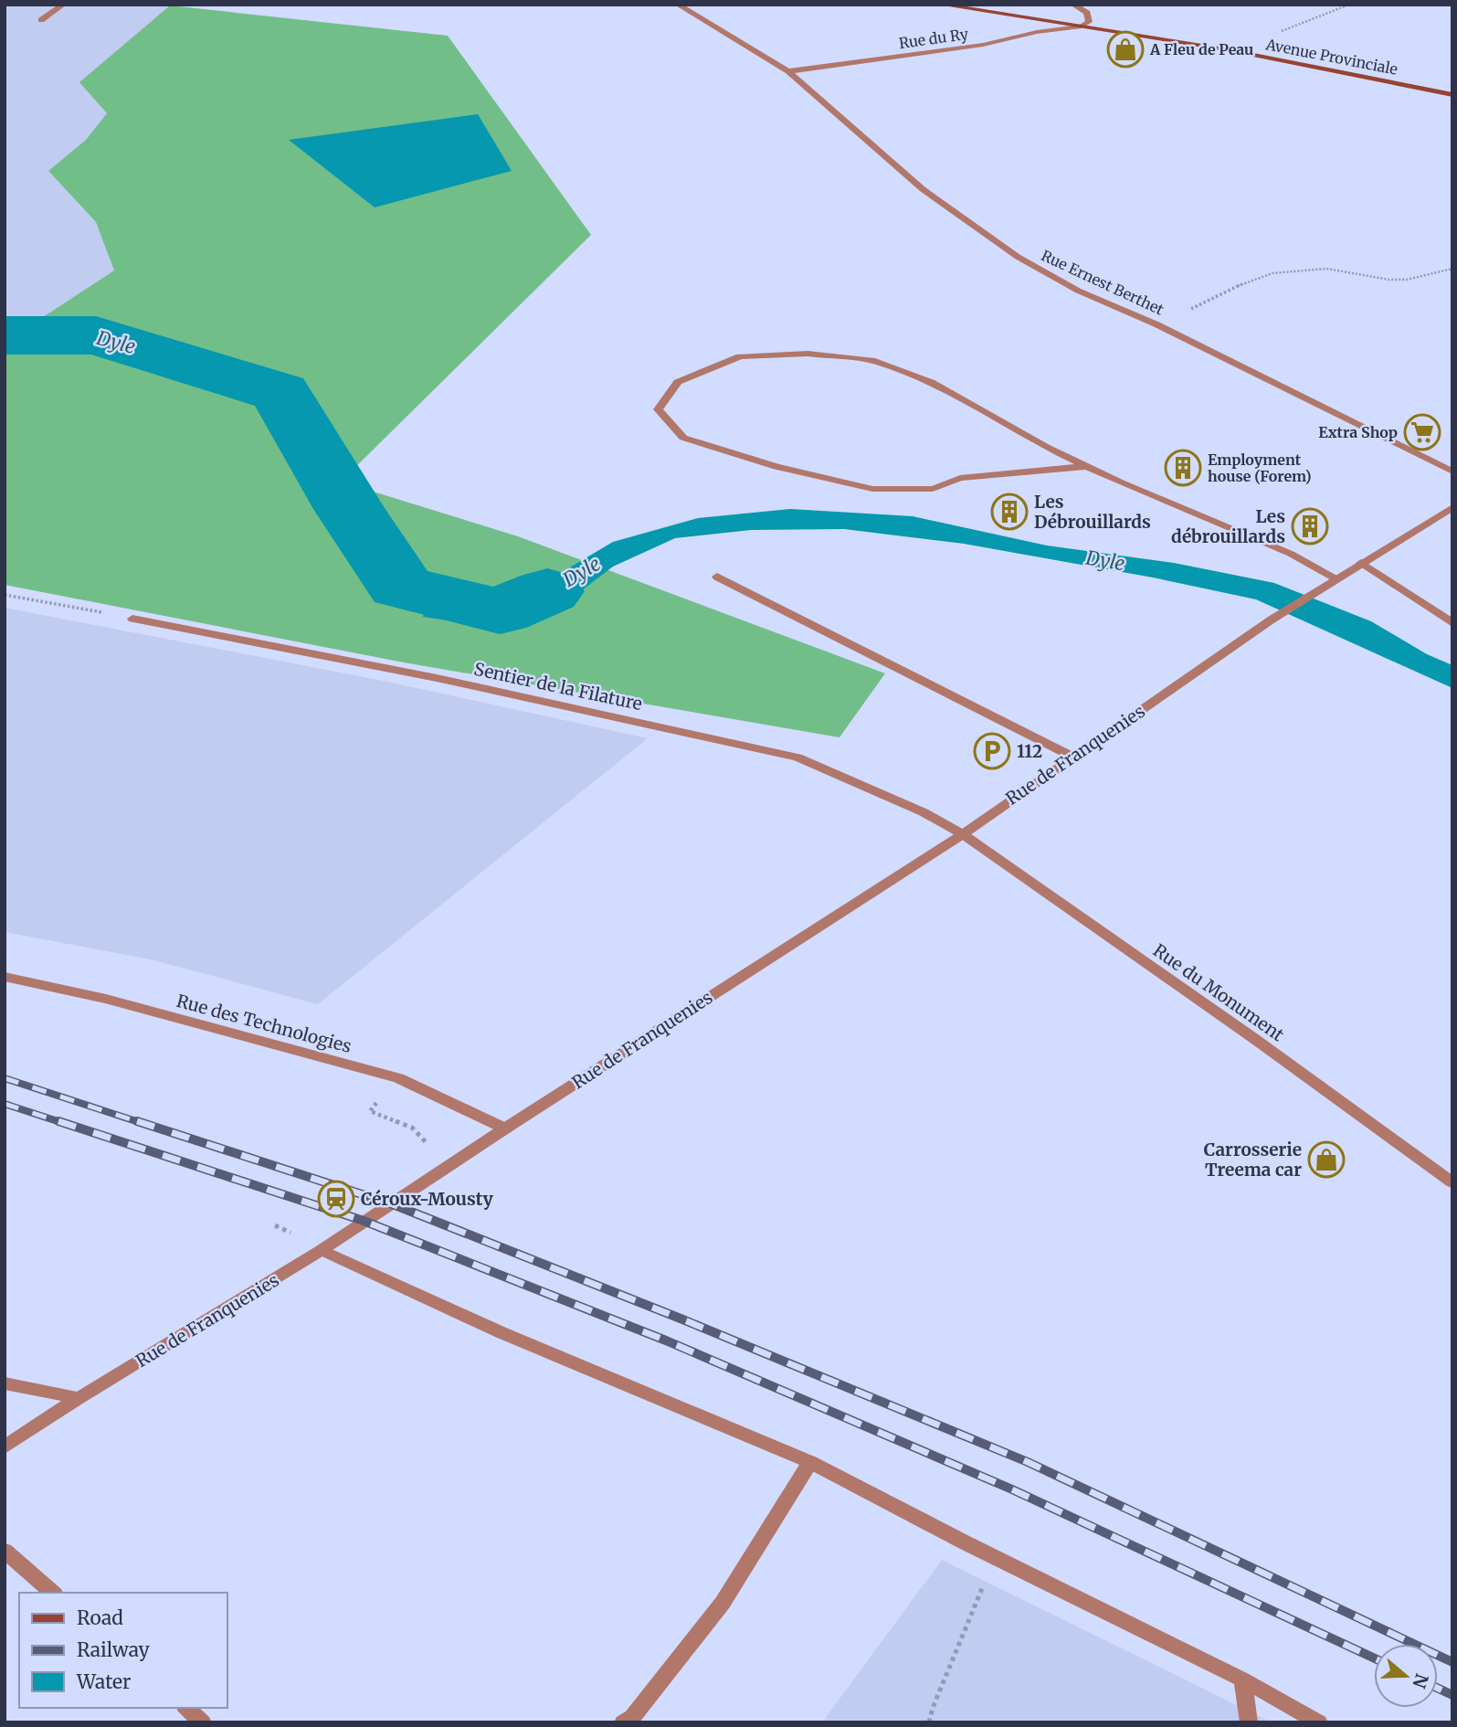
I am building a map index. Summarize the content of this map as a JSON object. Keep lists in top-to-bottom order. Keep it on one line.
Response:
{"streets":{"main road":["Avenue Provinciale"],"street":["Rue du Ry","Rue Ernest Berthet","Sentier de la Filature","Rue de Franquenies","Rue du Monument","Rue des Technologies"]},"crossings":[["Rue du Ry","Avenue Provinciale"],["Rue du Ry","Rue Ernest Berthet"],["Sentier de la Filature","Rue de Franquenies"],["Sentier de la Filature","Rue du Monument"],["Rue de Franquenies","Rue du Monument"],["Rue de Franquenies","Rue des Technologies"]],"water":["Dyle"],"places":{"shop":["A Fleu de Peau","Carrosserie Treema car"],"supermarket":["Extra Shop"],"building":["Employment house (Forem)","Les Débrouillards","Les débrouillards"],"parking":["112"],"station":["Céroux-Mousty"]},"legend":["Road","Railway","Water"],"north":"right"}
